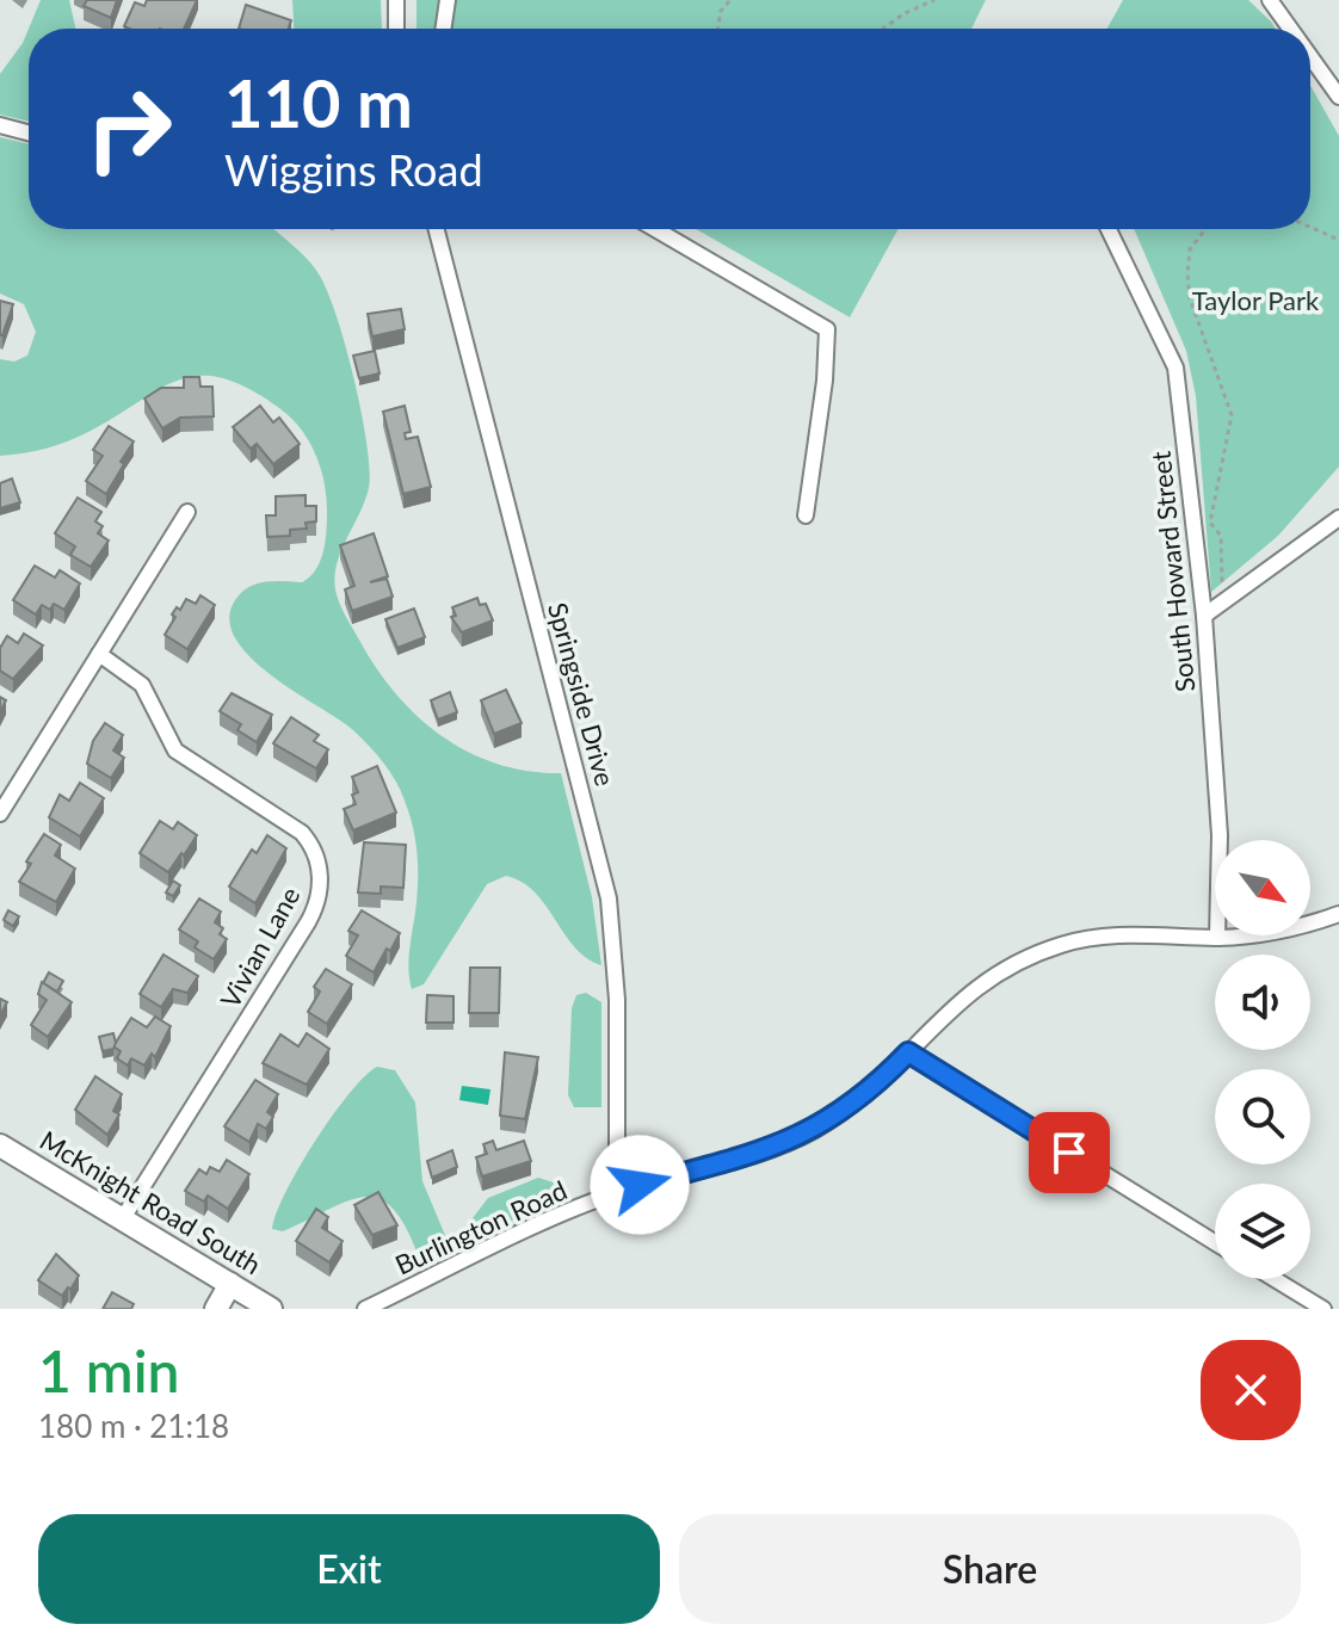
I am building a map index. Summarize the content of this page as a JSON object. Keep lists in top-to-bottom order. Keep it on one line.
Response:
{"streets":{"street":["South Howard Street","Springside Drive","Vivian Lane","McKnight Road South","Burlington Road"]},"crossings":[["South Howard Street","Burlington Road"],["Springside Drive","Burlington Road"],["Vivian Lane","McKnight Road South"]],"parks":["Taylor Park"],"north":"bottom right","page":{"turn":["110 m","Wiggins Road"],"heading":["1 min","180 m · 21:18"],"buttons":["Exit","Share"]}}
